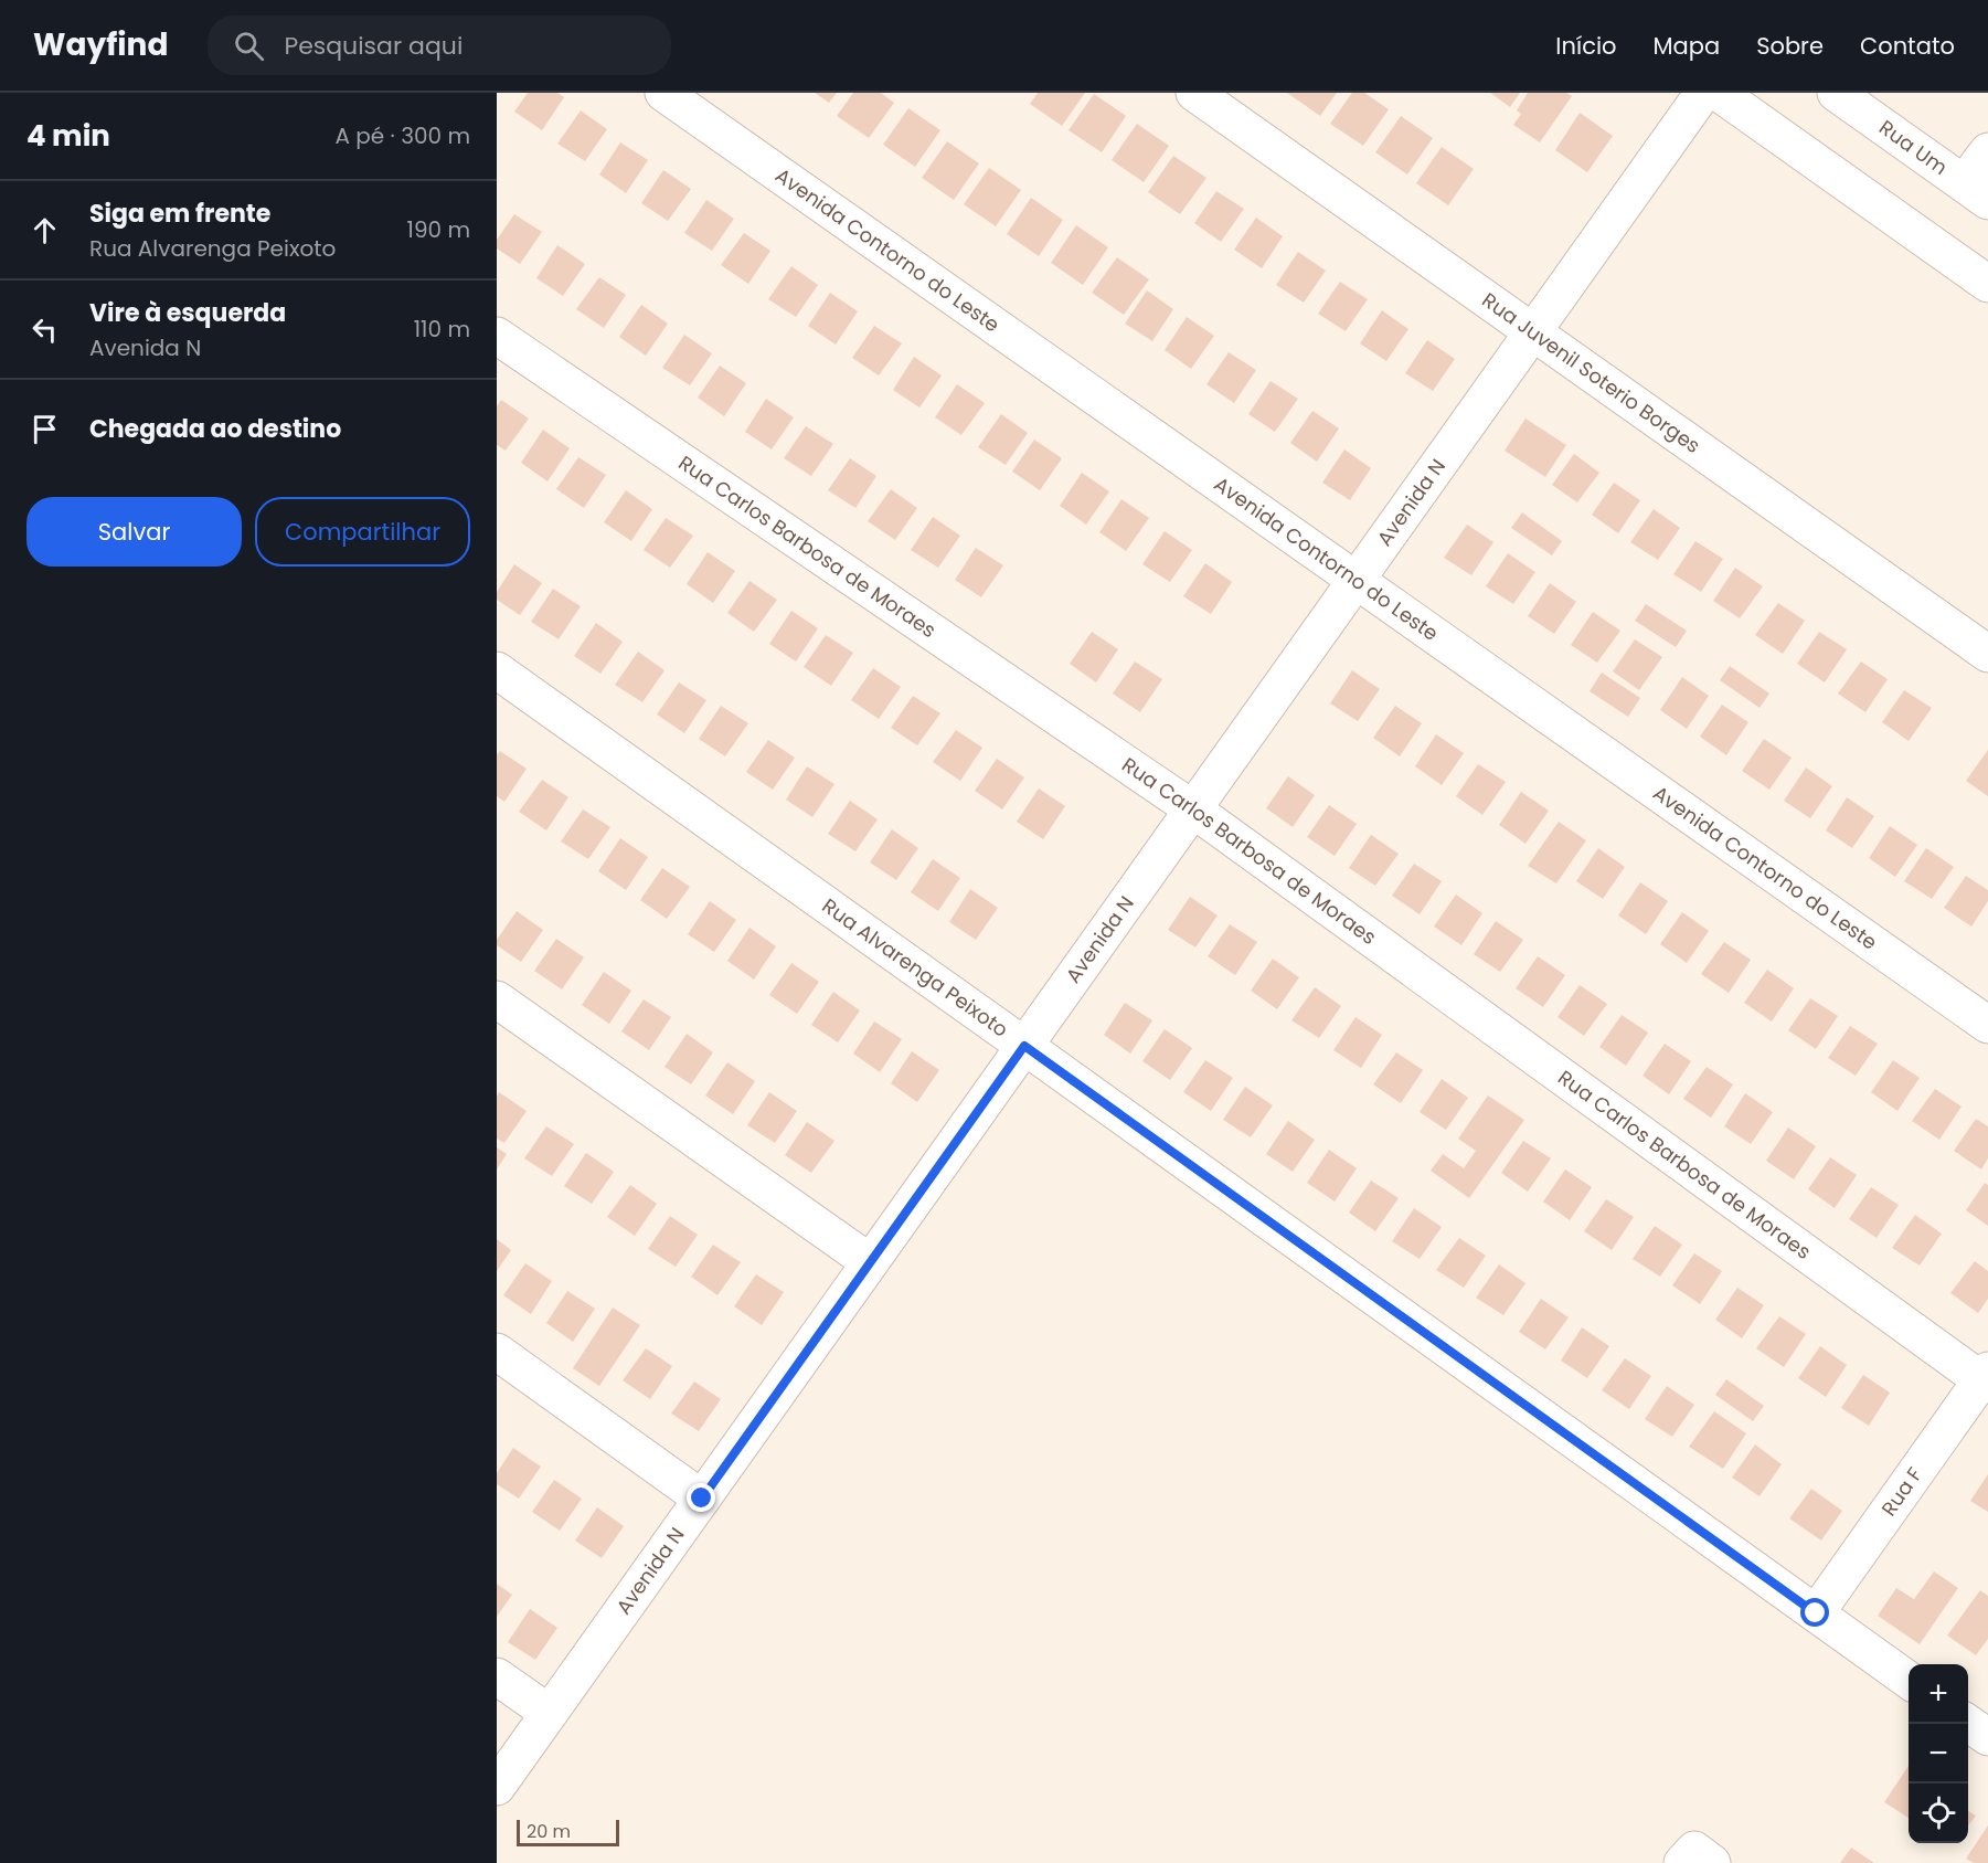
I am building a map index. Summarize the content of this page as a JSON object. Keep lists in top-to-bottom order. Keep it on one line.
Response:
{"streets":{"street":["Rua Um","Avenida Contorno do Leste","Rua Juvenil Soterio Borges","Avenida N","Rua Carlos Barbosa de Moraes","Rua Alvarenga Peixoto","Rua F"]},"crossings":[["Avenida Contorno do Leste","Avenida N"],["Rua Juvenil Soterio Borges","Avenida N"],["Avenida N","Rua Carlos Barbosa de Moraes"],["Avenida N","Rua Alvarenga Peixoto"],["Rua Carlos Barbosa de Moraes","Rua F"],["Rua Alvarenga Peixoto","Rua F"]],"scale_bar":"20 m","page":{"header":"Wayfind","search":"Pesquisar aqui","nav":["Início","Mapa","Sobre","Contato"],"heading":["4 min","A pé · 300 m"],"list":[["Siga em frente","Rua Alvarenga Peixoto","190 m"],["Vire à esquerda","Avenida N","110 m"],"Chegada ao destino"],"buttons":["Salvar","Compartilhar"],"map_buttons":["+","−"],"scale":"20 m"}}
